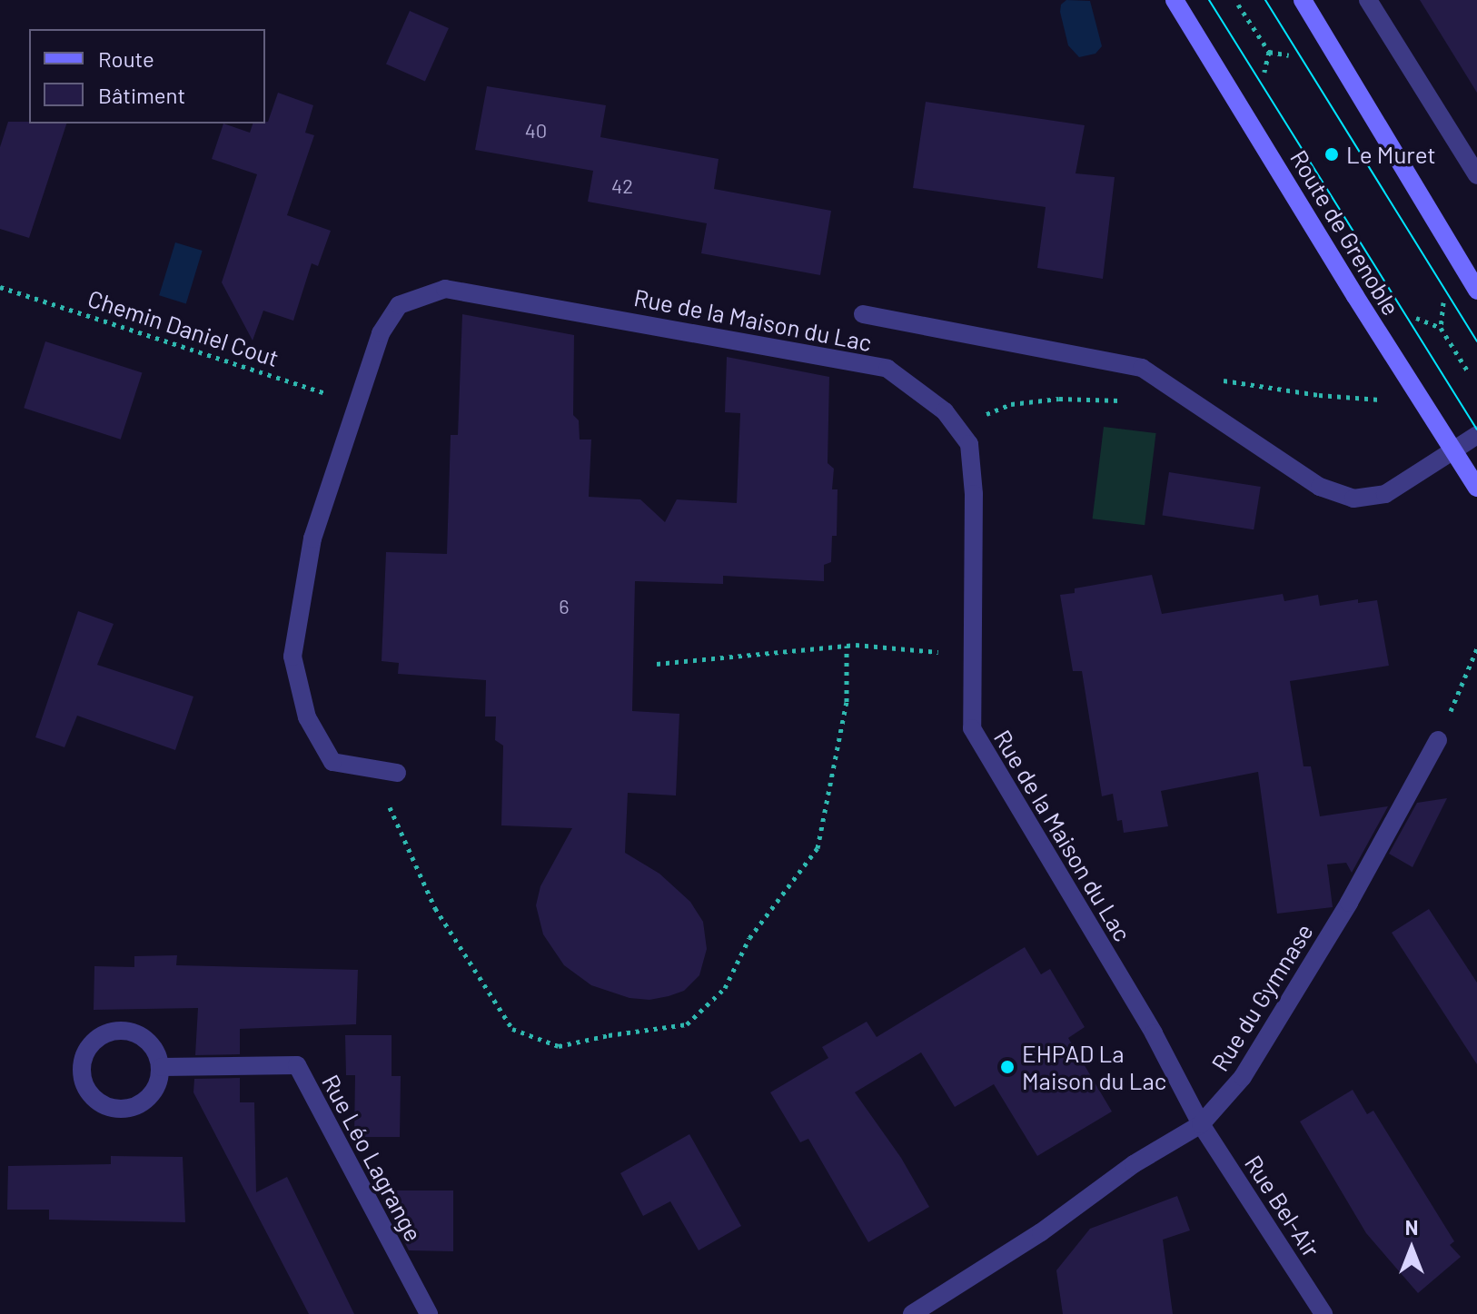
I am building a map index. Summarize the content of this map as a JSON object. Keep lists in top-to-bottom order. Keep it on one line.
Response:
{"streets":{"main road":["Route de Grenoble"],"street":["Rue de la Maison du Lac","Rue du Gymnase","Rue Léo Lagrange","Rue Bel-Air"],"path":["Chemin Daniel Cout"]},"crossings":[["Rue de la Maison du Lac","Chemin Daniel Cout"],["Rue de la Maison du Lac","Rue du Gymnase"],["Rue de la Maison du Lac","Rue Bel-Air"],["Rue du Gymnase","Rue Bel-Air"]],"places":["Le Muret","EHPAD La Maison du Lac"],"house_numbers":["40","42","6"],"legend":["Route","Bâtiment"],"north":"top"}
